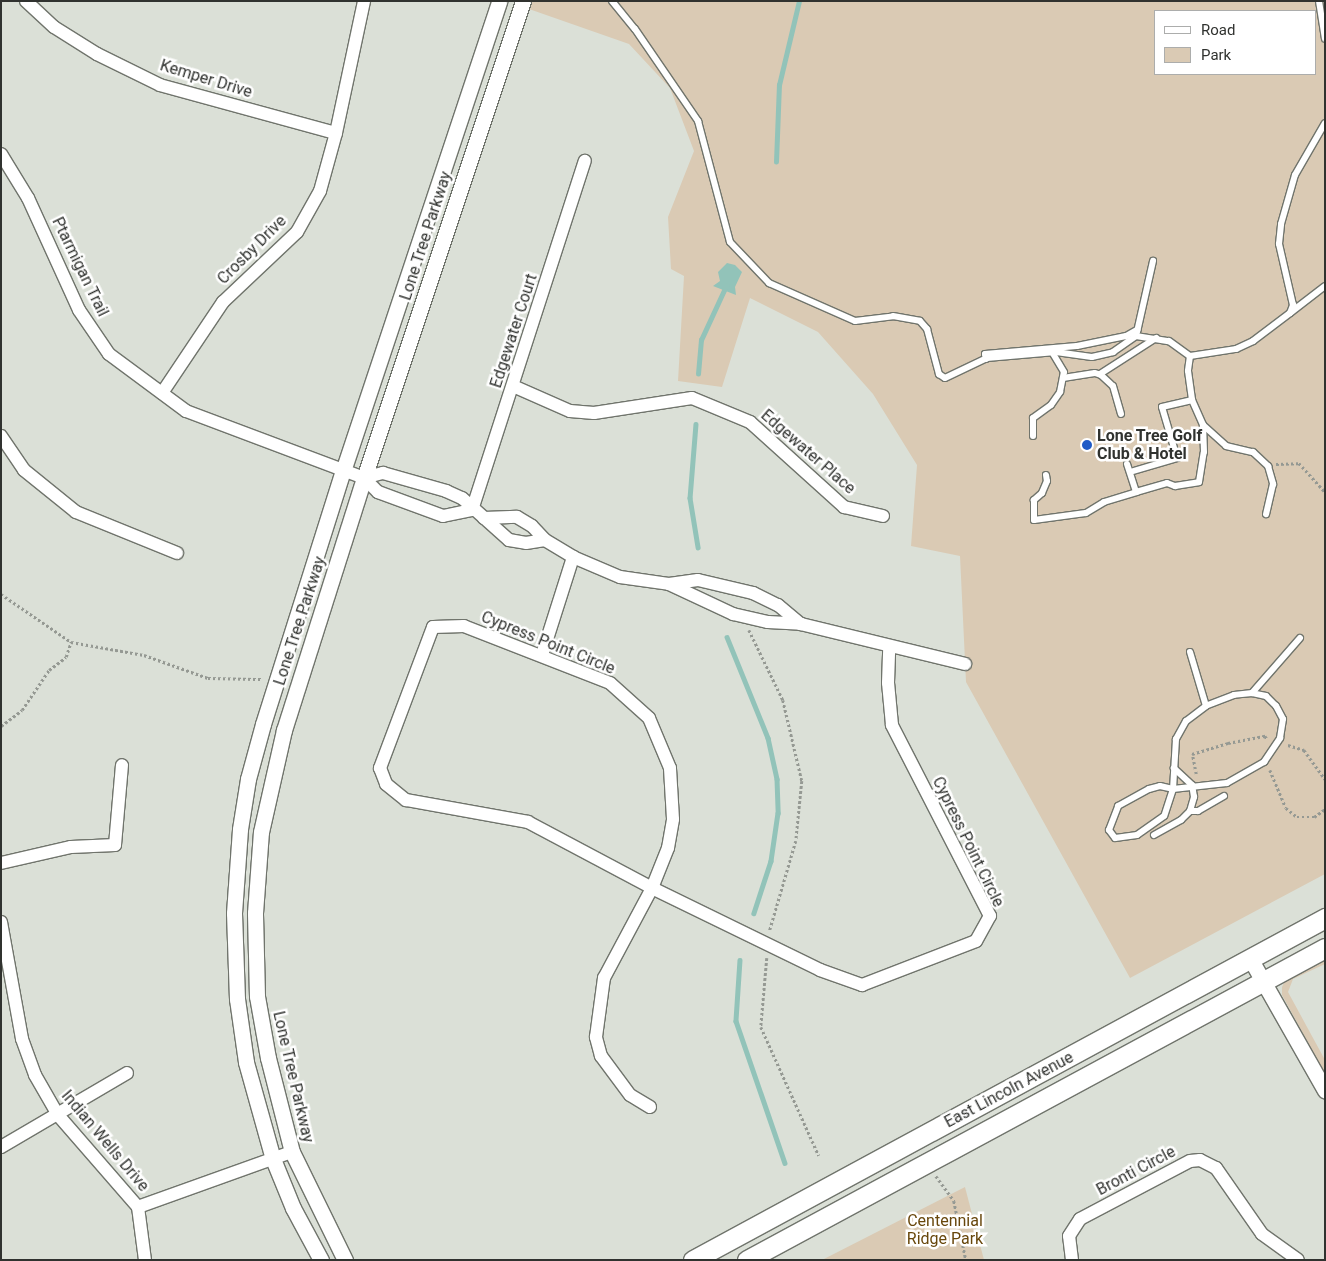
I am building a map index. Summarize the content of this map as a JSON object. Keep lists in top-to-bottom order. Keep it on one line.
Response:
{"streets":{"main road":["East Lincoln Avenue"],"street":["Kemper Drive","Lone Tree Parkway","Crosby Drive","Ptarmigan Trail","Edgewater Court","Edgewater Place","Cypress Point Circle","Indian Wells Drive","Bronti Circle"]},"crossings":[["Kemper Drive","Crosby Drive"],["Lone Tree Parkway","Ptarmigan Trail"],["Lone Tree Parkway","Indian Wells Drive"],["Crosby Drive","Ptarmigan Trail"],["Edgewater Court","Edgewater Place"]],"parks":["Centennial Ridge Park"],"places":["Lone Tree Golf Club & Hotel"],"legend":["Road","Park"]}
